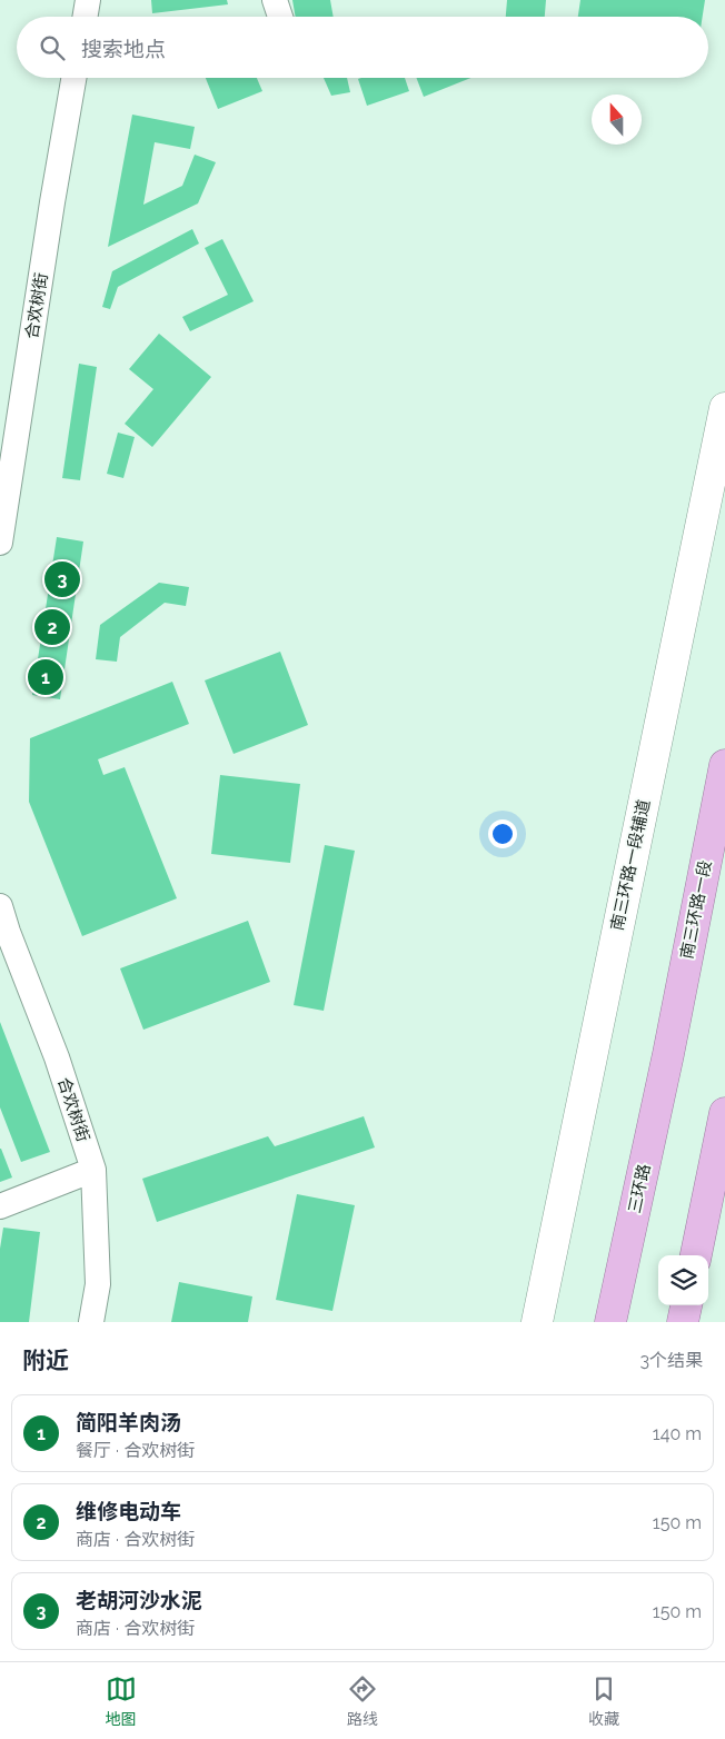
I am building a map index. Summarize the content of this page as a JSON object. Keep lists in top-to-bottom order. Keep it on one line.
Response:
{"streets":{"highway":["南三环路一段","三环路"],"main road":["南三环路一段辅道"],"street":["合欢树街"]},"crossings":[["南三环路一段","三环路"]],"north":"top","page":{"search":"搜索地点","pins":["3","2","1"],"heading":["附近","3个结果"],"list":[{"mark":"1","name":"简阳羊肉汤","note":"餐厅 · 合欢树街","value":"140 m"},{"mark":"2","name":"维修电动车","note":"商店 · 合欢树街","value":"150 m"},{"mark":"3","name":"老胡河沙水泥","note":"商店 · 合欢树街","value":"150 m"}],"nav":["地图","路线","收藏"]}}
